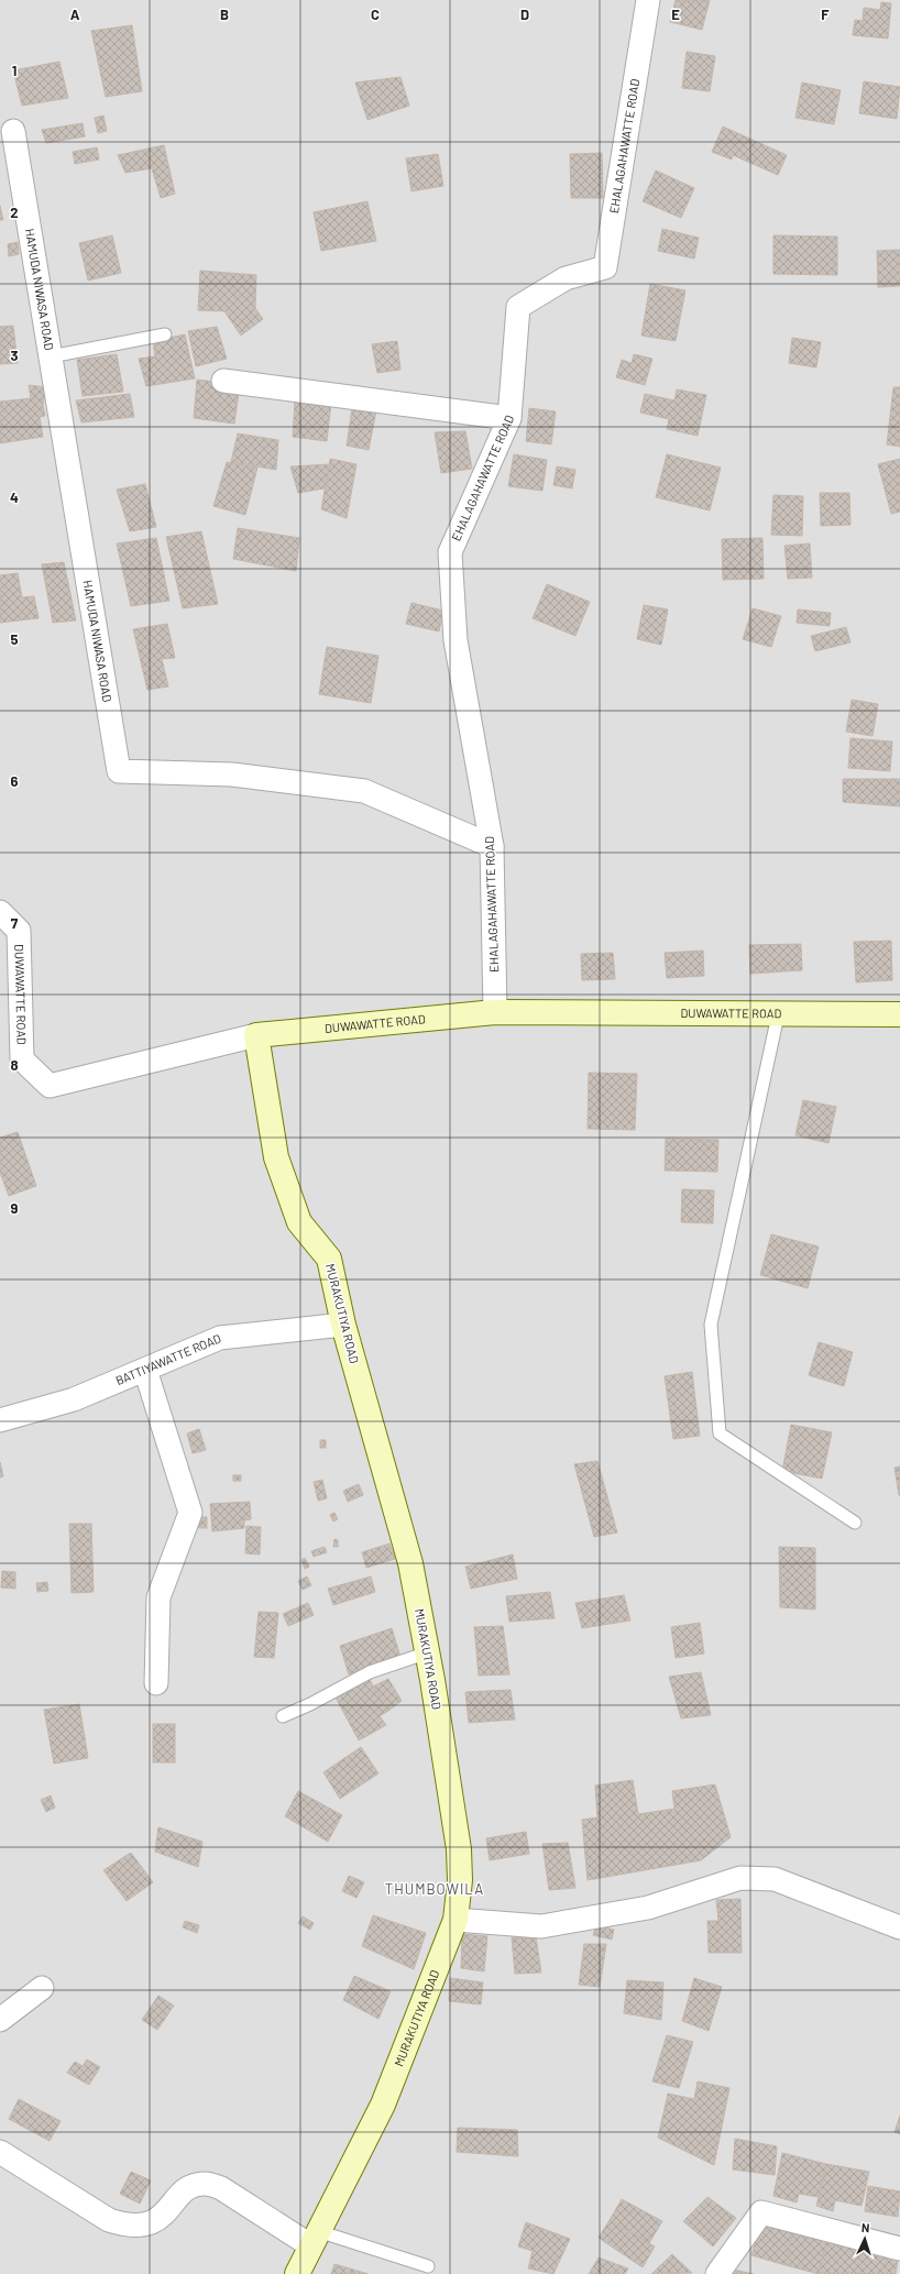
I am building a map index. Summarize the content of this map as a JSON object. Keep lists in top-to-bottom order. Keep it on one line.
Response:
{"streets":{"street":["EHALAGAHAWATTE ROAD","HAMUDA NIWASA ROAD","DUWAWATTE ROAD","MURAKUTIYA ROAD","BATTIYAWATTE ROAD"]},"crossings":[["EHALAGAHAWATTE ROAD","HAMUDA NIWASA ROAD"],["EHALAGAHAWATTE ROAD","DUWAWATTE ROAD"],["DUWAWATTE ROAD","MURAKUTIYA ROAD"],["MURAKUTIYA ROAD","BATTIYAWATTE ROAD"]],"districts":["THUMBOWILA"],"north":"top","grid":{"columns":["A","B","C","D","E","F"],"rows":["1","2","3","4","5","6","7","8","9"]}}
